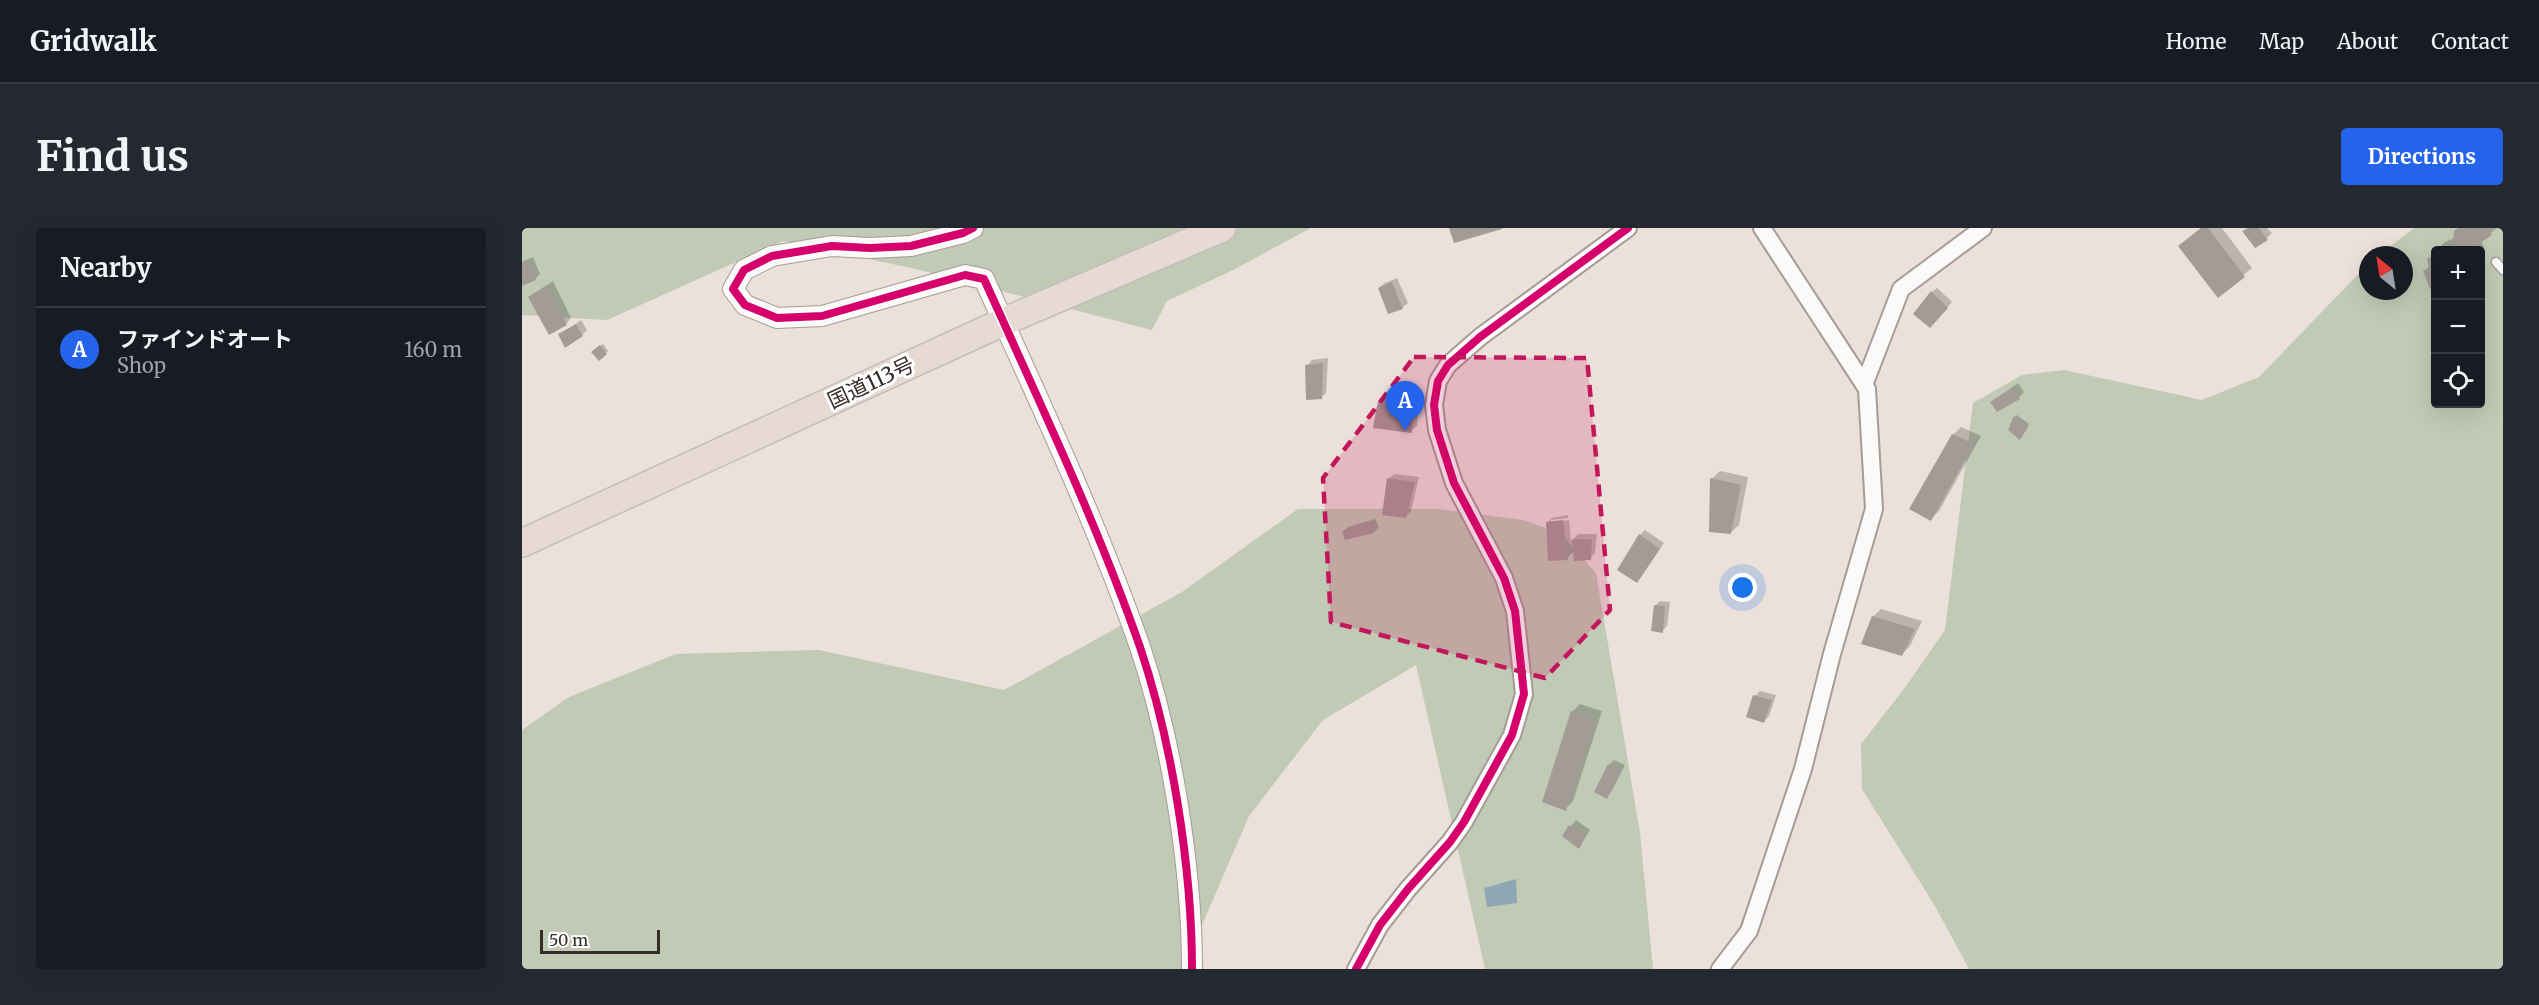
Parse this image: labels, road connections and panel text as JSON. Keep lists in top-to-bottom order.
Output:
{
  "streets": {
    "highway": ["国道113号"]
  },
  "scale_bar": "50 m",
  "north": "top left",
  "page": {
    "header": "Gridwalk",
    "nav": [
      "Home",
      "Map",
      "About",
      "Contact"
    ],
    "buttons": "Directions",
    "title": "Find us",
    "heading": "Nearby",
    "map_buttons": ["+", "−"],
    "list": [
      {
        "mark": "A",
        "name": "ファインドオート",
        "note": "Shop",
        "value": "160 m"
      }
    ],
    "pins": "A",
    "scale": "50 m"
  }
}
